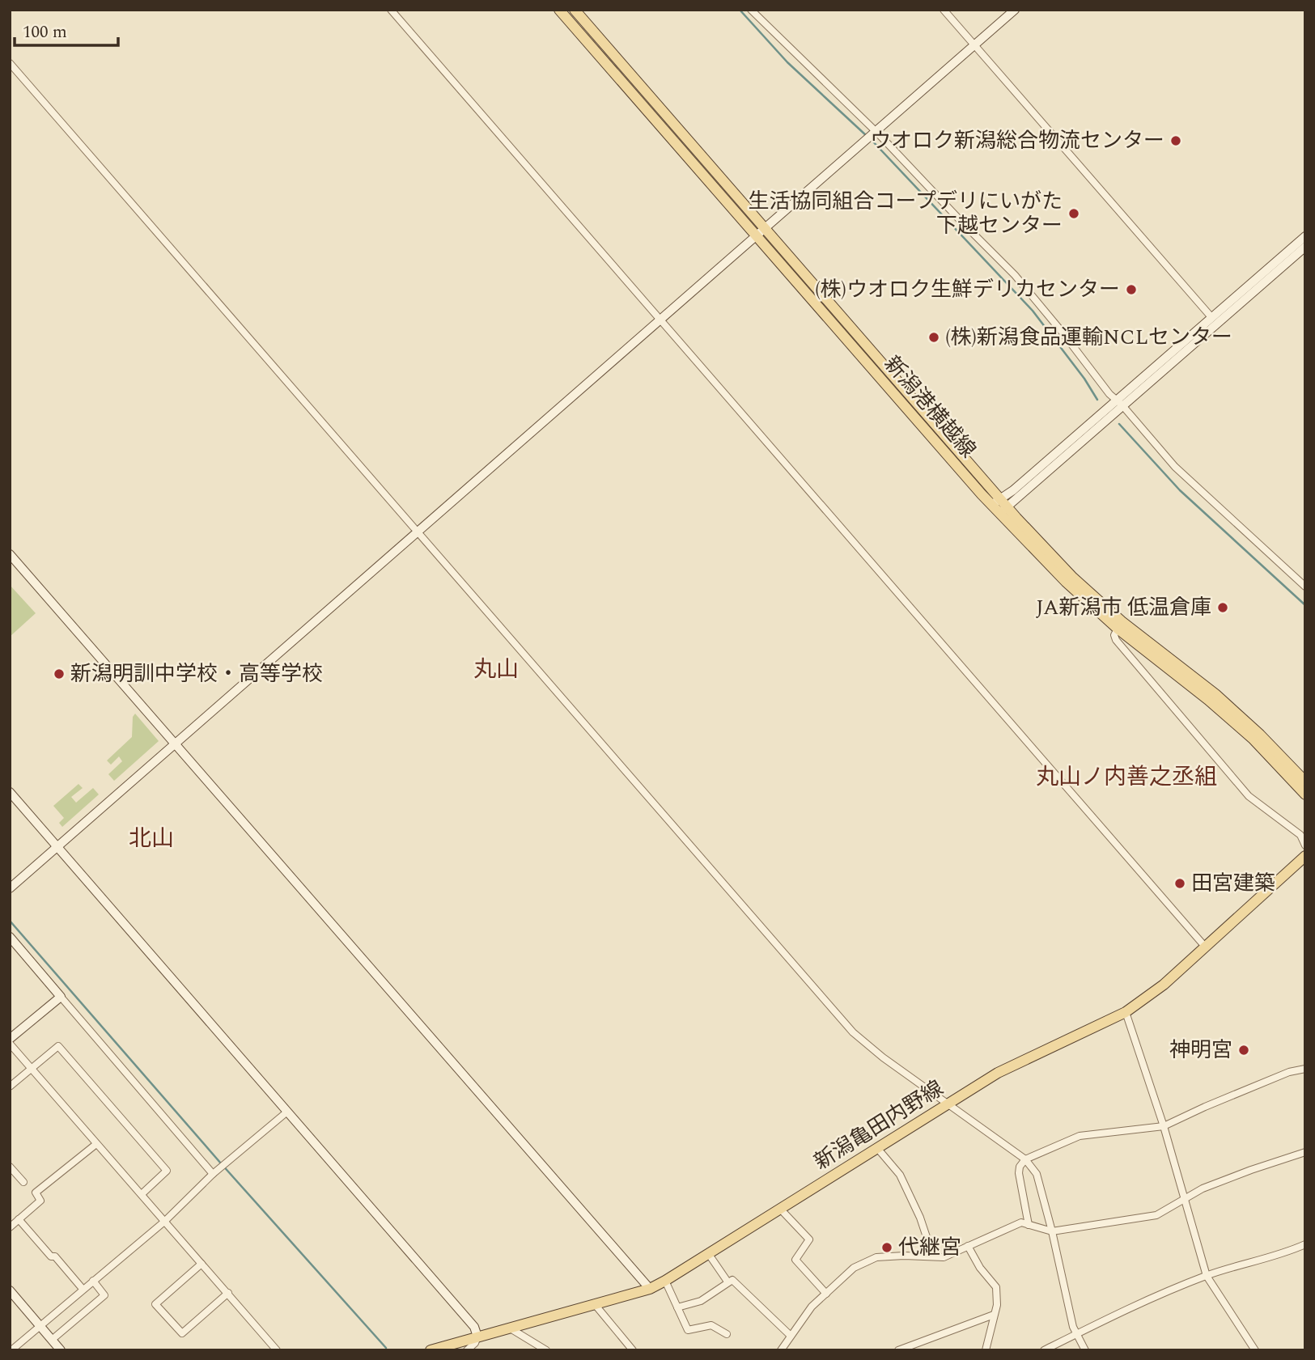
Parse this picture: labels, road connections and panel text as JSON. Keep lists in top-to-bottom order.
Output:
{
  "streets": {
    "main road": ["新潟港横越線", "新潟亀田内野線"]
  },
  "districts": ["丸山", "丸山ノ内善之丞組", "北山"],
  "places": [
    "ウオロク新潟総合物流センター",
    "生活協同組合コープデリにいがた 下越センター",
    "(株)ウオロク生鮮デリカセンター",
    "(株)新潟食品運輸NCLセンター",
    "JA新潟市 低温倉庫",
    "新潟明訓中学校・高等学校",
    "田宮建築",
    "神明宮",
    "代継宮"
  ],
  "scale_bar": "100 m"
}
